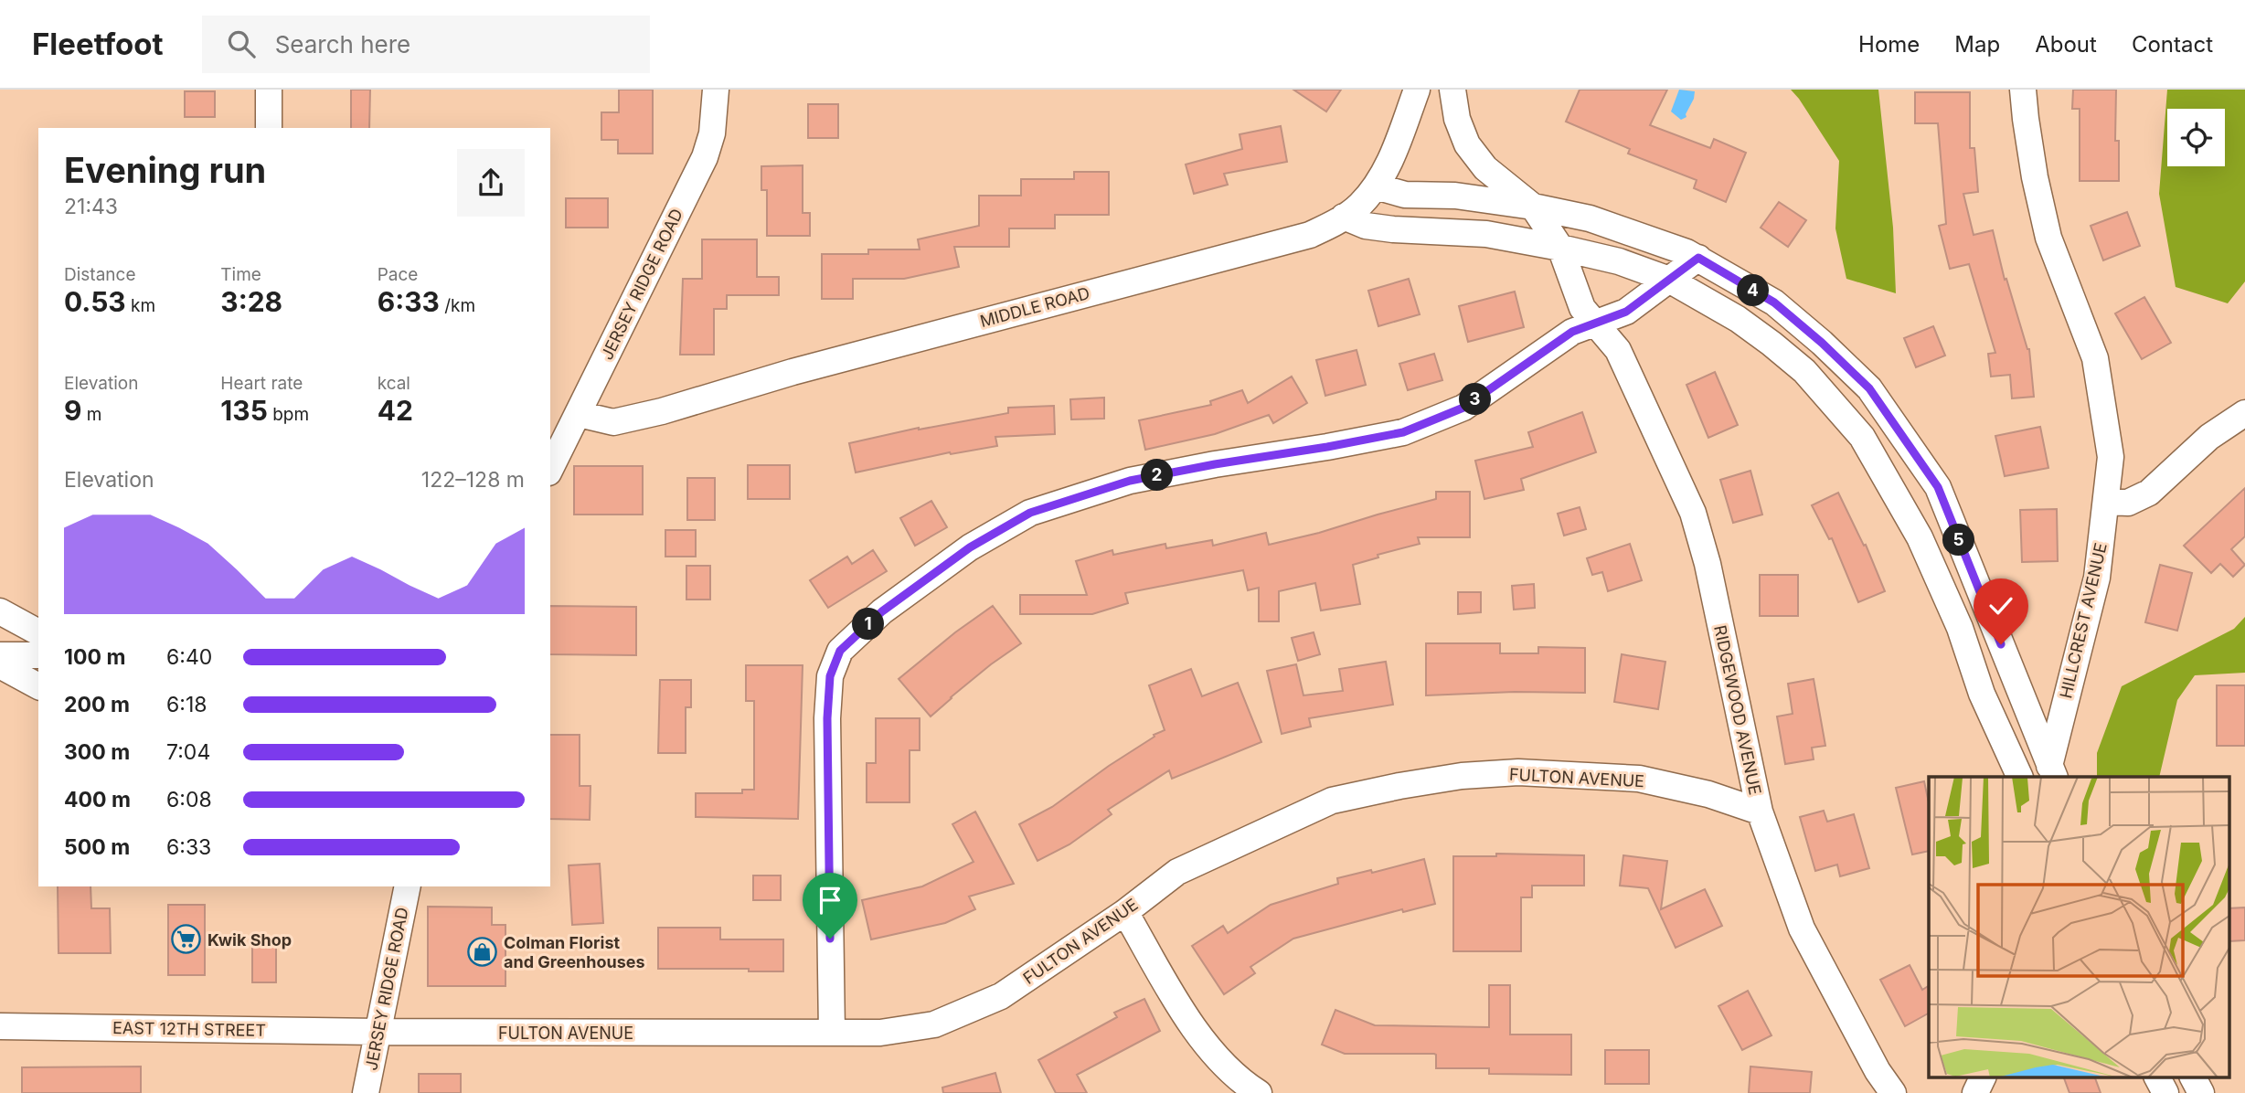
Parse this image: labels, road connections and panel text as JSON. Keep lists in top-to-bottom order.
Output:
{
  "streets": {
    "street": [
      "JERSEY RIDGE ROAD",
      "MIDDLE ROAD",
      "HILLCREST AVENUE",
      "RIDGEWOOD AVENUE",
      "FULTON AVENUE",
      "EAST 12TH STREET"
    ]
  },
  "crossings": [
    ["JERSEY RIDGE ROAD", "MIDDLE ROAD"],
    ["JERSEY RIDGE ROAD", "FULTON AVENUE"],
    ["JERSEY RIDGE ROAD", "EAST 12TH STREET"],
    ["RIDGEWOOD AVENUE", "FULTON AVENUE"],
    ["FULTON AVENUE", "EAST 12TH STREET"]
  ],
  "places": {
    "supermarket": ["Kwik Shop"],
    "shop": ["Colman Florist and Greenhouses"]
  },
  "page": {
    "header": "Fleetfoot",
    "search": "Search here",
    "nav": [
      "Home",
      "Map",
      "About",
      "Contact"
    ],
    "heading": ["Evening run", "21:43"],
    "stats": [
      ["Distance", "0.53 km"],
      ["Time", "3:28"],
      ["Pace", "6:33 /km"],
      ["Elevation", "9 m"],
      ["Heart rate", "135 bpm"],
      ["kcal", "42"]
    ],
    "pins": [
      "4",
      "3",
      "2",
      "5",
      "1"
    ],
    "chart": ["Elevation", "122–128 m"],
    "list": [
      {
        "name": "100 m",
        "note": "6:40"
      },
      {
        "name": "200 m",
        "note": "6:18"
      },
      {
        "name": "300 m",
        "note": "7:04"
      },
      {
        "name": "400 m",
        "note": "6:08"
      },
      {
        "name": "500 m",
        "note": "6:33"
      }
    ]
  }
}
